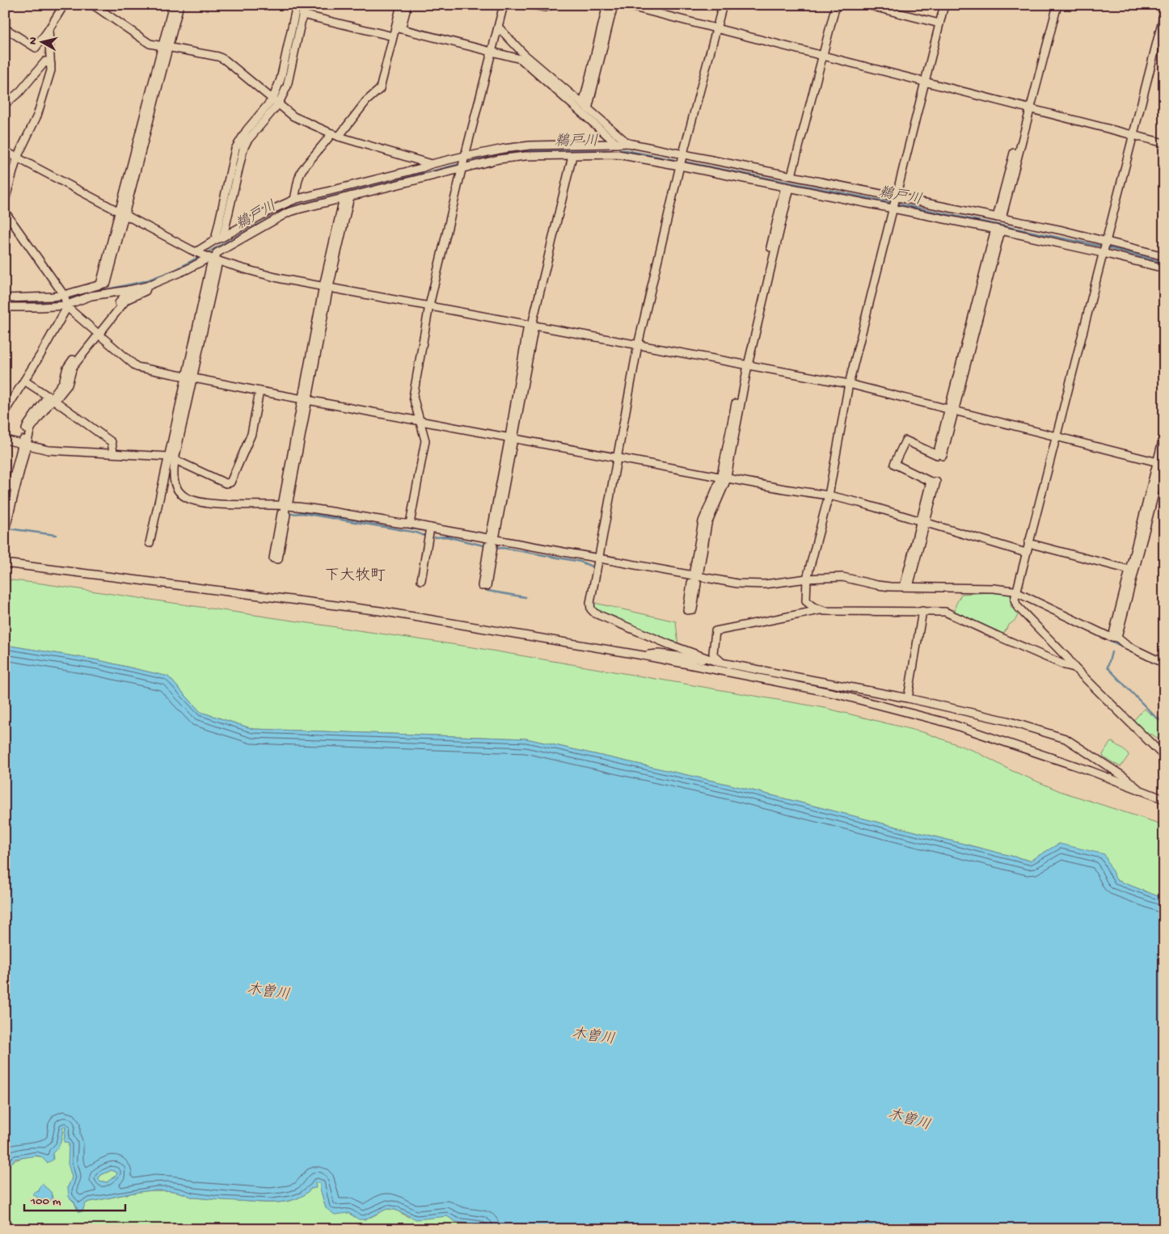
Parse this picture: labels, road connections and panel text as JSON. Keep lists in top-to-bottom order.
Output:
{
  "districts": ["下大牧町"],
  "water": ["鵜戸川", "木曽川"],
  "scale_bar": "100 m",
  "north": "left"
}
